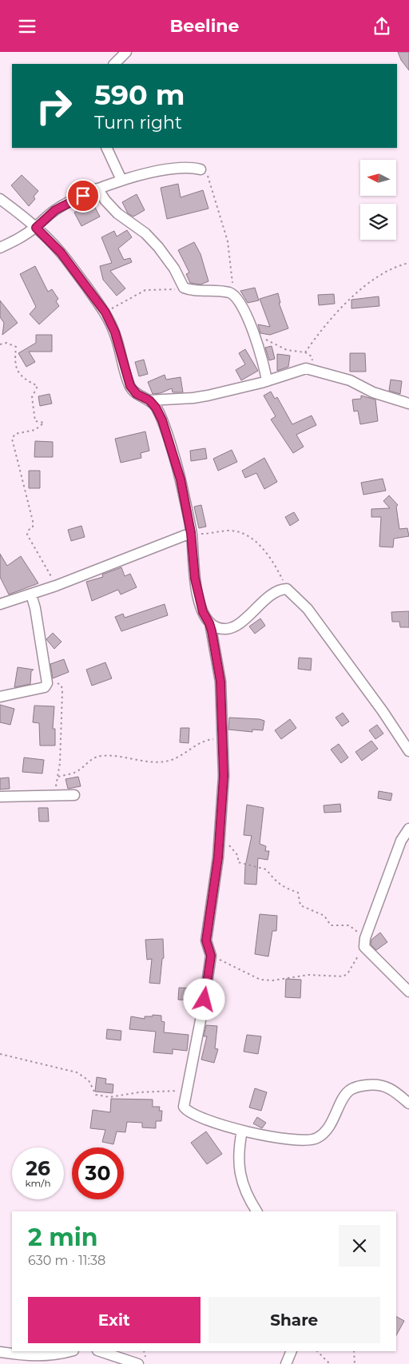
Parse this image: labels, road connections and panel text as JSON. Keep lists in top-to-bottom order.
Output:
{
  "north": "left",
  "page": {
    "header": "Beeline",
    "turn": ["590 m", "Turn right"],
    "speed": "26 km/h",
    "limit": "30",
    "heading": ["2 min", "630 m · 11:38"],
    "buttons": ["Exit", "Share"]
  }
}
